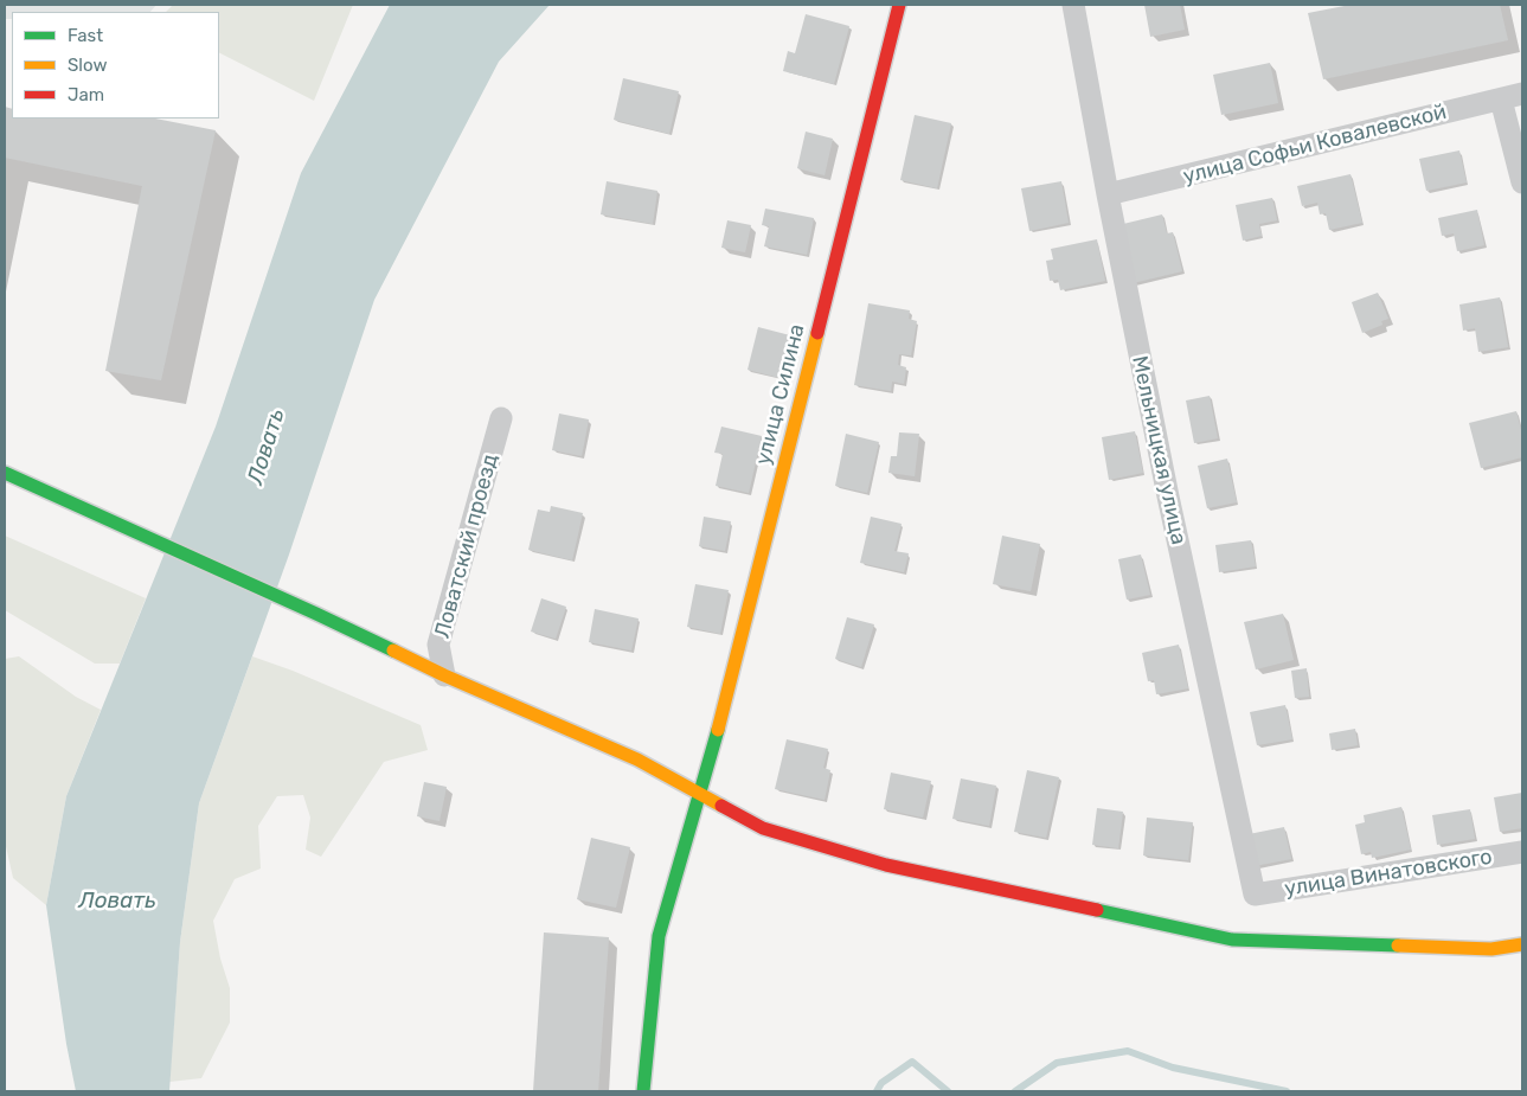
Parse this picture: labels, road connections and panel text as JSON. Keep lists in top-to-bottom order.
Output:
{
  "streets": {
    "main road": ["улица Силина"],
    "street": [
      "улица Софьи Ковалевской",
      "Мельницкая улица",
      "Ловатский проезд",
      "улица Винатовского"
    ]
  },
  "crossings": [
    ["улица Софьи Ковалевской", "Мельницкая улица"],
    ["Мельницкая улица", "улица Винатовского"]
  ],
  "water": ["Ловать"],
  "legend": ["Fast", "Slow", "Jam"]
}
